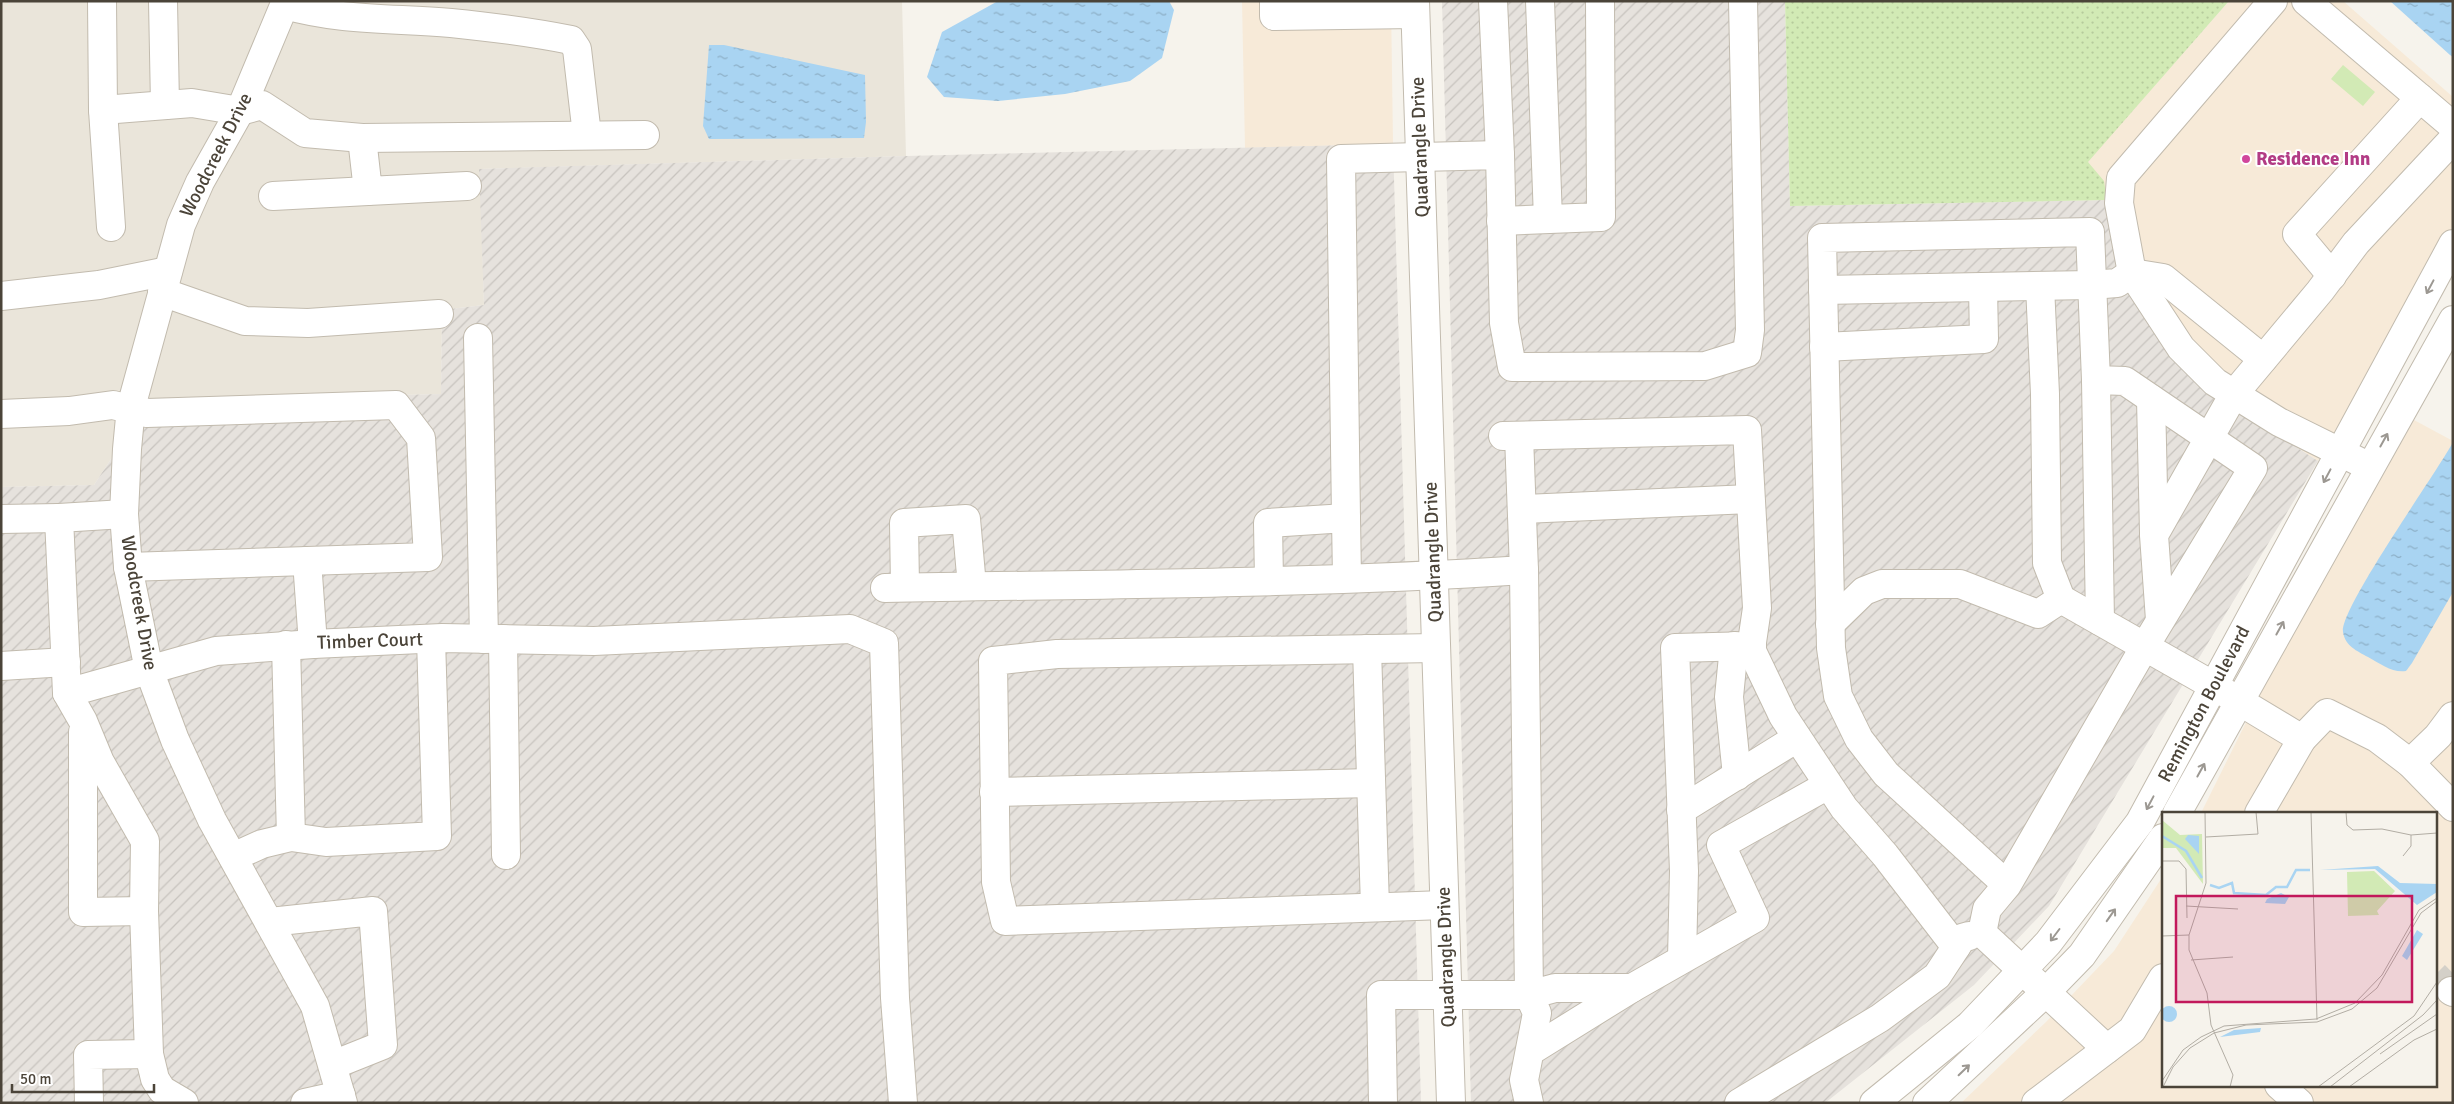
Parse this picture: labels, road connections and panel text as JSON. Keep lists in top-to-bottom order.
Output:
{
  "streets": {
    "street": [
      "Quadrangle Drive",
      "Woodcreek Drive",
      "Timber Court",
      "Remington Boulevard"
    ]
  },
  "crossings": [
    ["Woodcreek Drive", "Timber Court"]
  ],
  "places": ["Residence Inn"],
  "scale_bar": "50 m"
}
